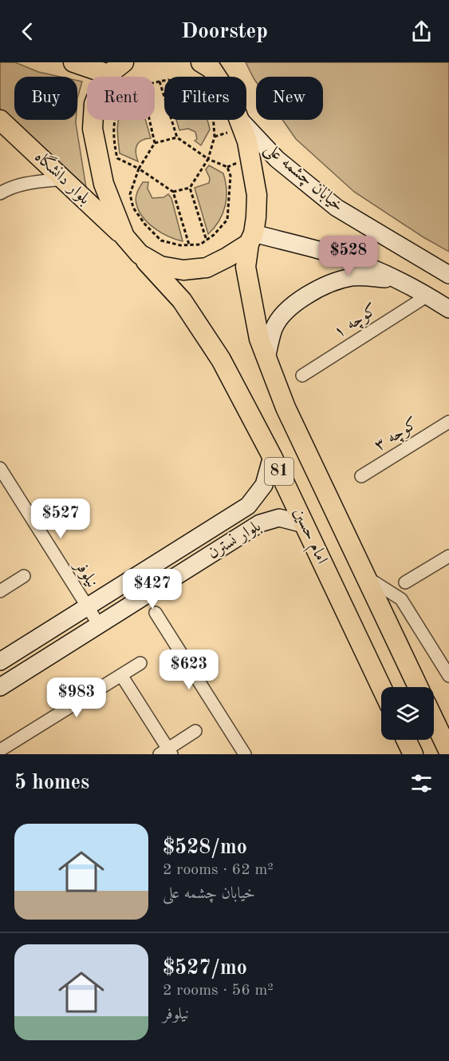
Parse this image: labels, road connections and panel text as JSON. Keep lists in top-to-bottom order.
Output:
{
  "streets": {
    "main road": ["بلوار دانشگاه", "81", "امام حسین"],
    "street": [
      "خیابان چشمه علی",
      "کوچه ۱",
      "کوچه ۳",
      "بلوار نسترن",
      "نیلوفر"
    ]
  },
  "crossings": [
    ["بلوار دانشگاه", "81"],
    ["81", "امام حسین"],
    ["امام حسین", "بلوار نسترن"],
    ["بلوار نسترن", "نیلوفر"]
  ],
  "page": {
    "header": "Doorstep",
    "chip": [
      "Buy",
      "Rent",
      "Filters",
      "New"
    ],
    "price": [
      "$528",
      "$527",
      "$427",
      "$623",
      "$983"
    ],
    "heading": "5 homes",
    "list": [
      {
        "name": "$528/mo",
        "note": "2 rooms · 62 m² · خیابان چشمه علی"
      },
      {
        "name": "$527/mo",
        "note": "2 rooms · 56 m² · نیلوفر"
      }
    ]
  }
}
